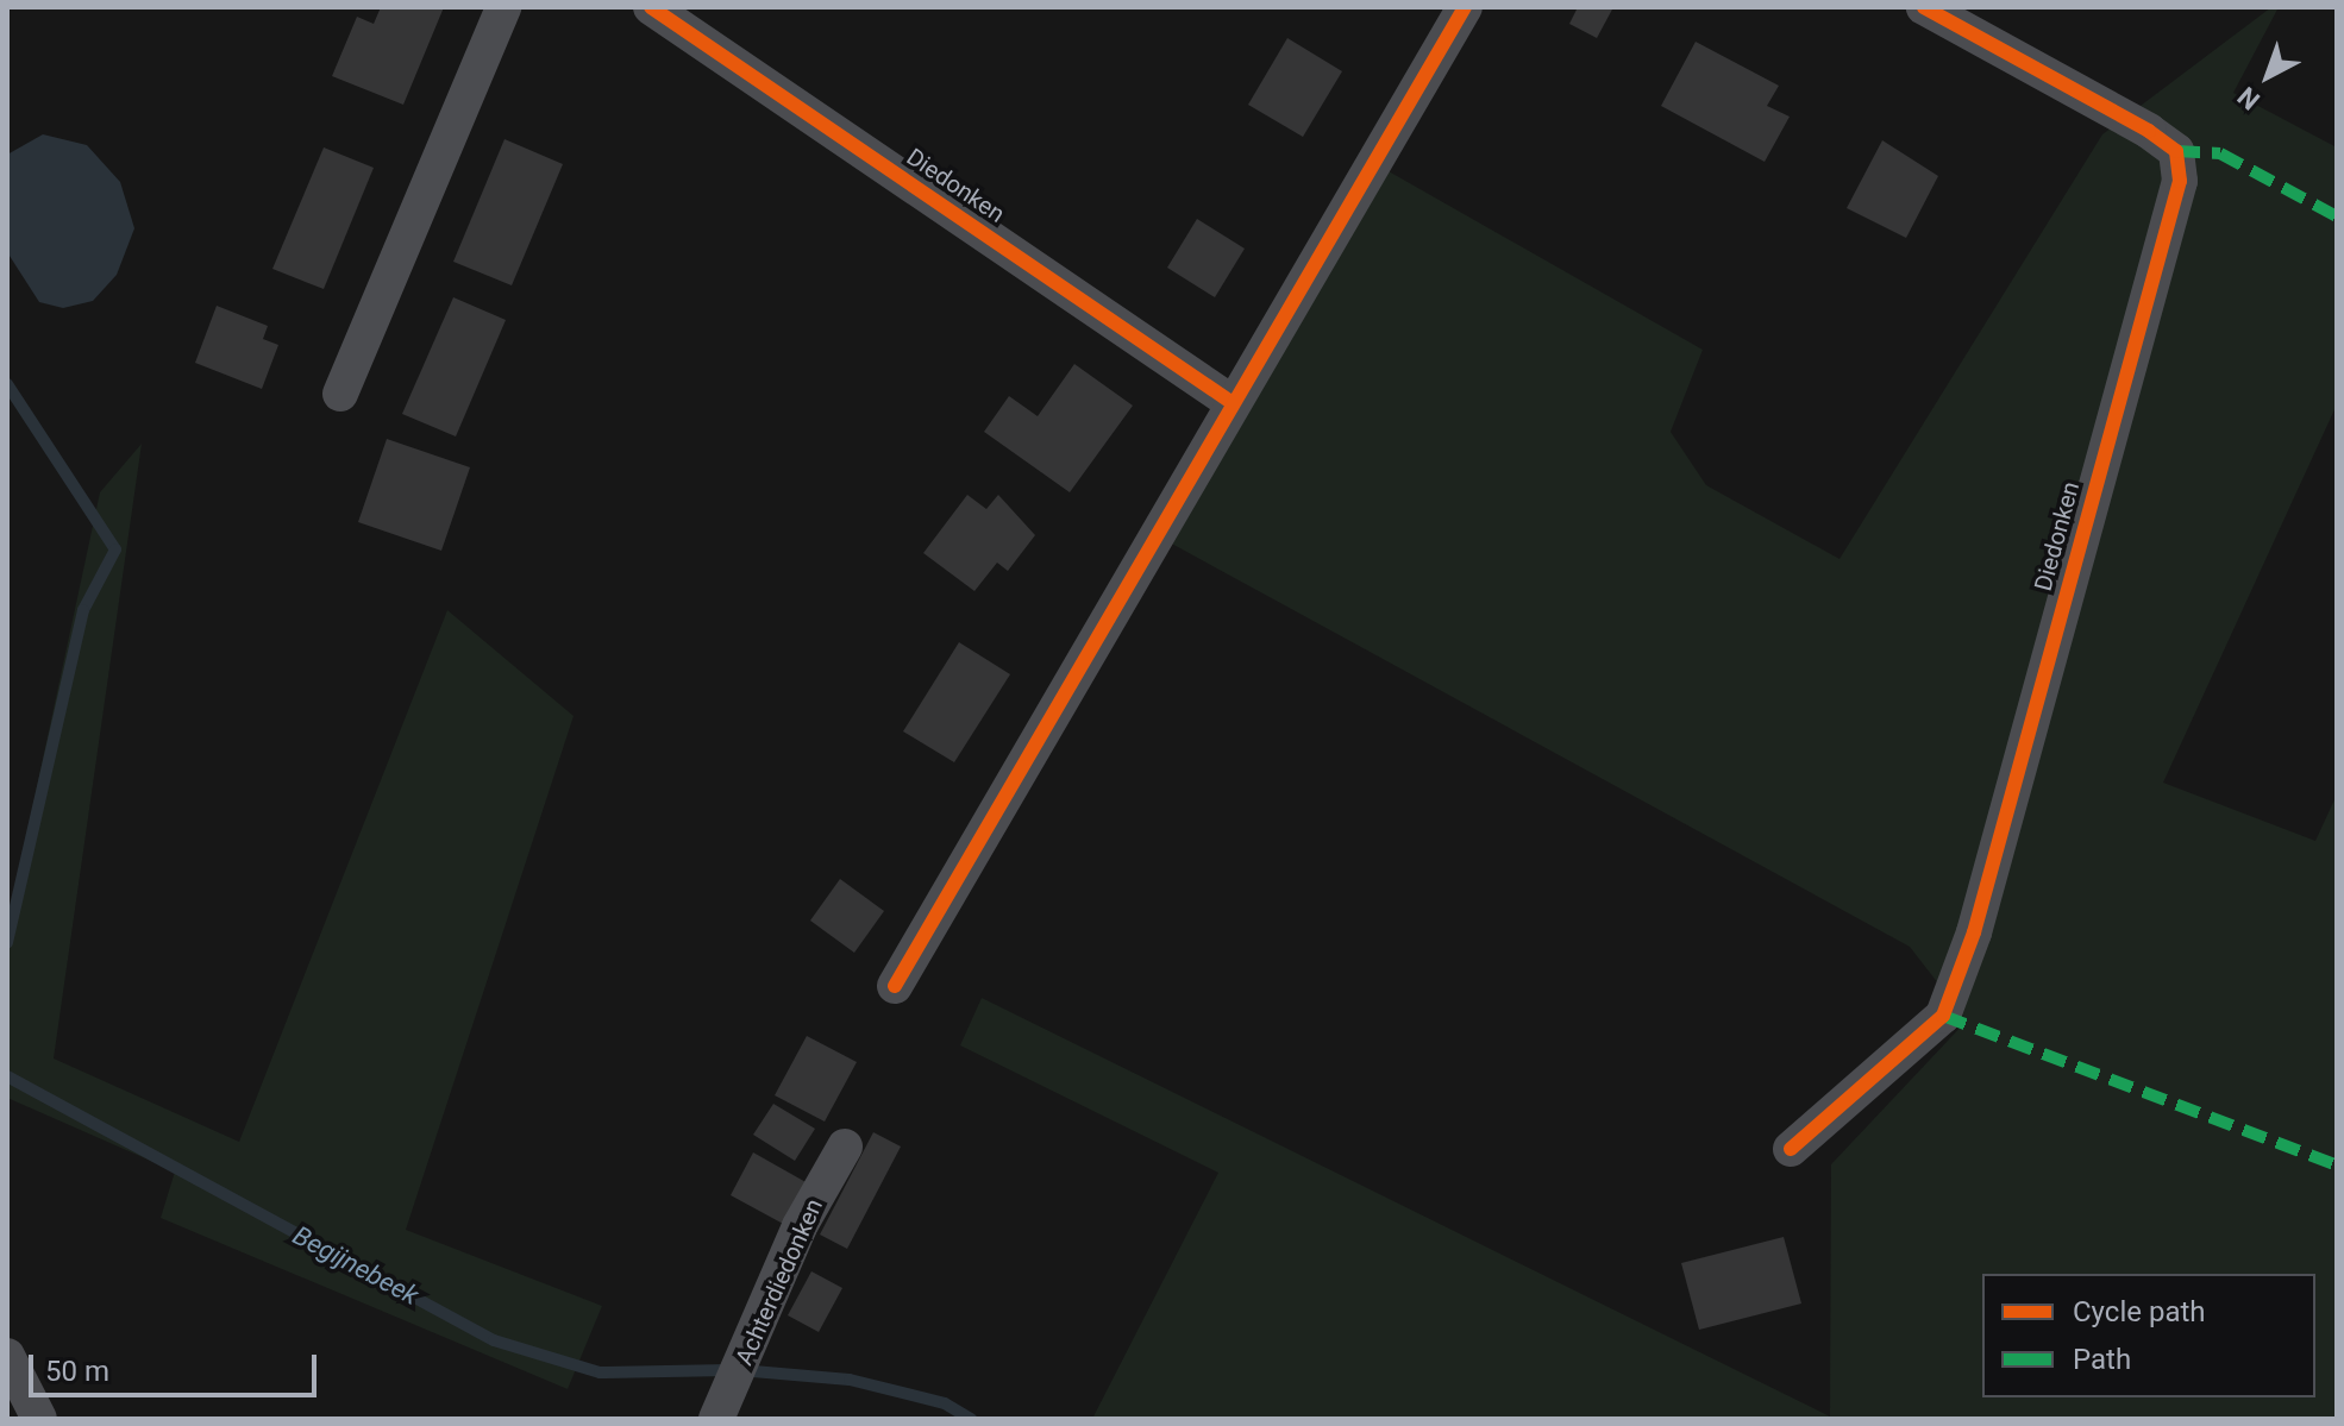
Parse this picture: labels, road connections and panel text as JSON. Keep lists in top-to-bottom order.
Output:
{
  "streets": {
    "street": ["Diedonken", "Achterdiedonken"]
  },
  "water": ["Begijnebeek"],
  "legend": ["Cycle path", "Path"],
  "scale_bar": "50 m",
  "north": "bottom left"
}
